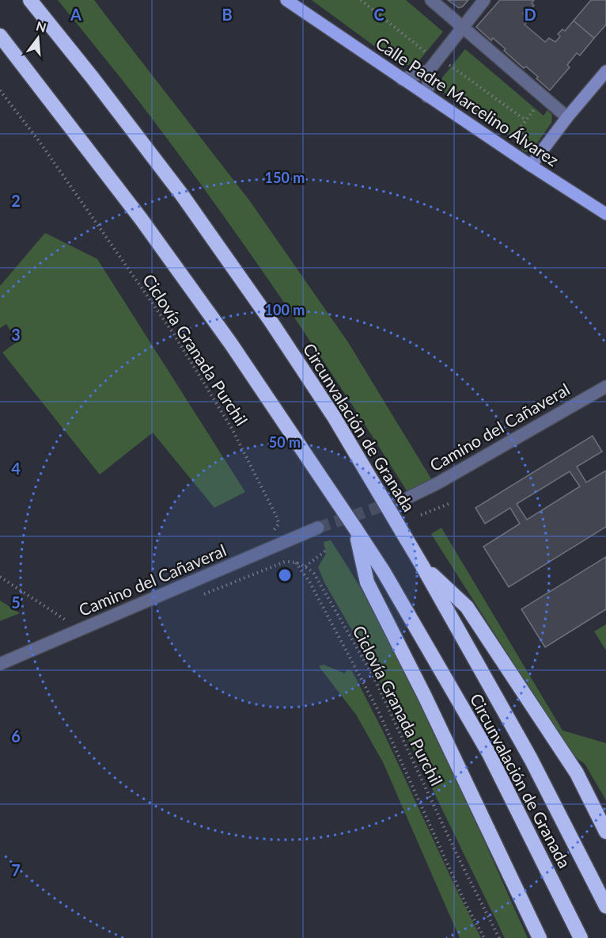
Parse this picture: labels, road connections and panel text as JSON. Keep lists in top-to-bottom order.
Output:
{
  "streets": {
    "highway": ["Circunvalación de Granada"],
    "main road": ["Calle Padre Marcelino Álvarez"],
    "street": ["Camino del Cañaveral"],
    "path": ["Ciclovía Granada Purchil"]
  },
  "north": "top",
  "grid": {
    "columns": [
      "A",
      "B",
      "C",
      "D"
    ],
    "rows": [
      "2",
      "3",
      "4",
      "5",
      "6",
      "7"
    ]
  },
  "rings": ["150 m", "100 m", "50 m"]
}
